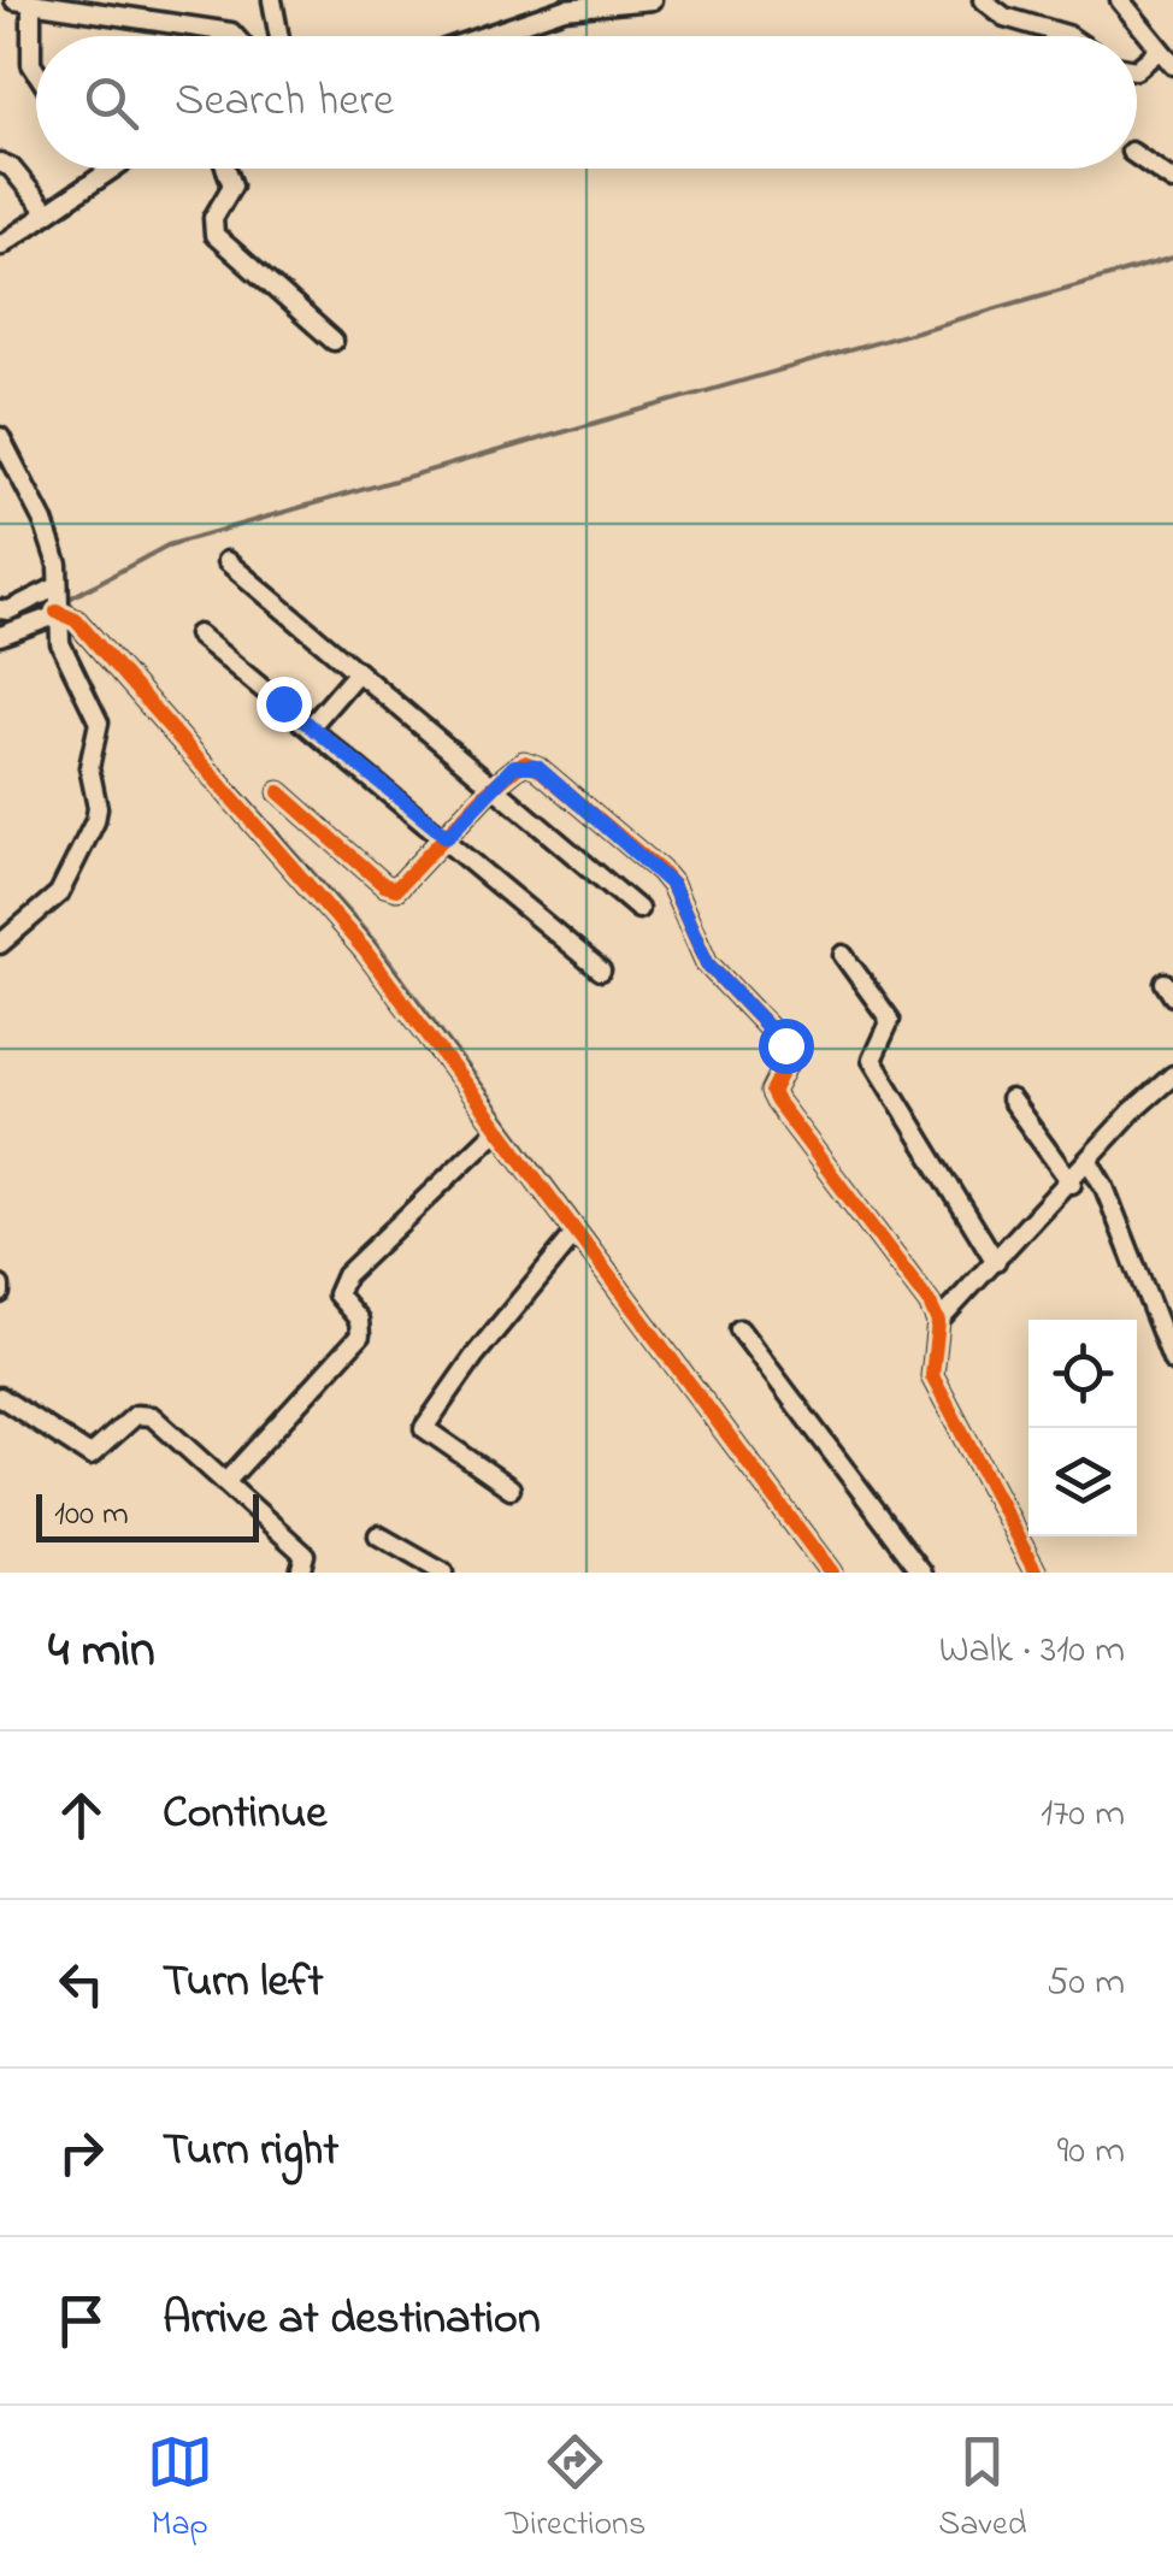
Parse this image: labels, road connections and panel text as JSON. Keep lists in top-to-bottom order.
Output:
{
  "scale_bar": "100 m",
  "page": {
    "search": "Search here",
    "scale": "100 m",
    "heading": ["4 min", "Walk · 310 m"],
    "list": [
      ["Continue", "170 m"],
      ["Turn left", "50 m"],
      ["Turn right", "90 m"],
      "Arrive at destination"
    ],
    "nav": ["Map", "Directions", "Saved"]
  }
}
